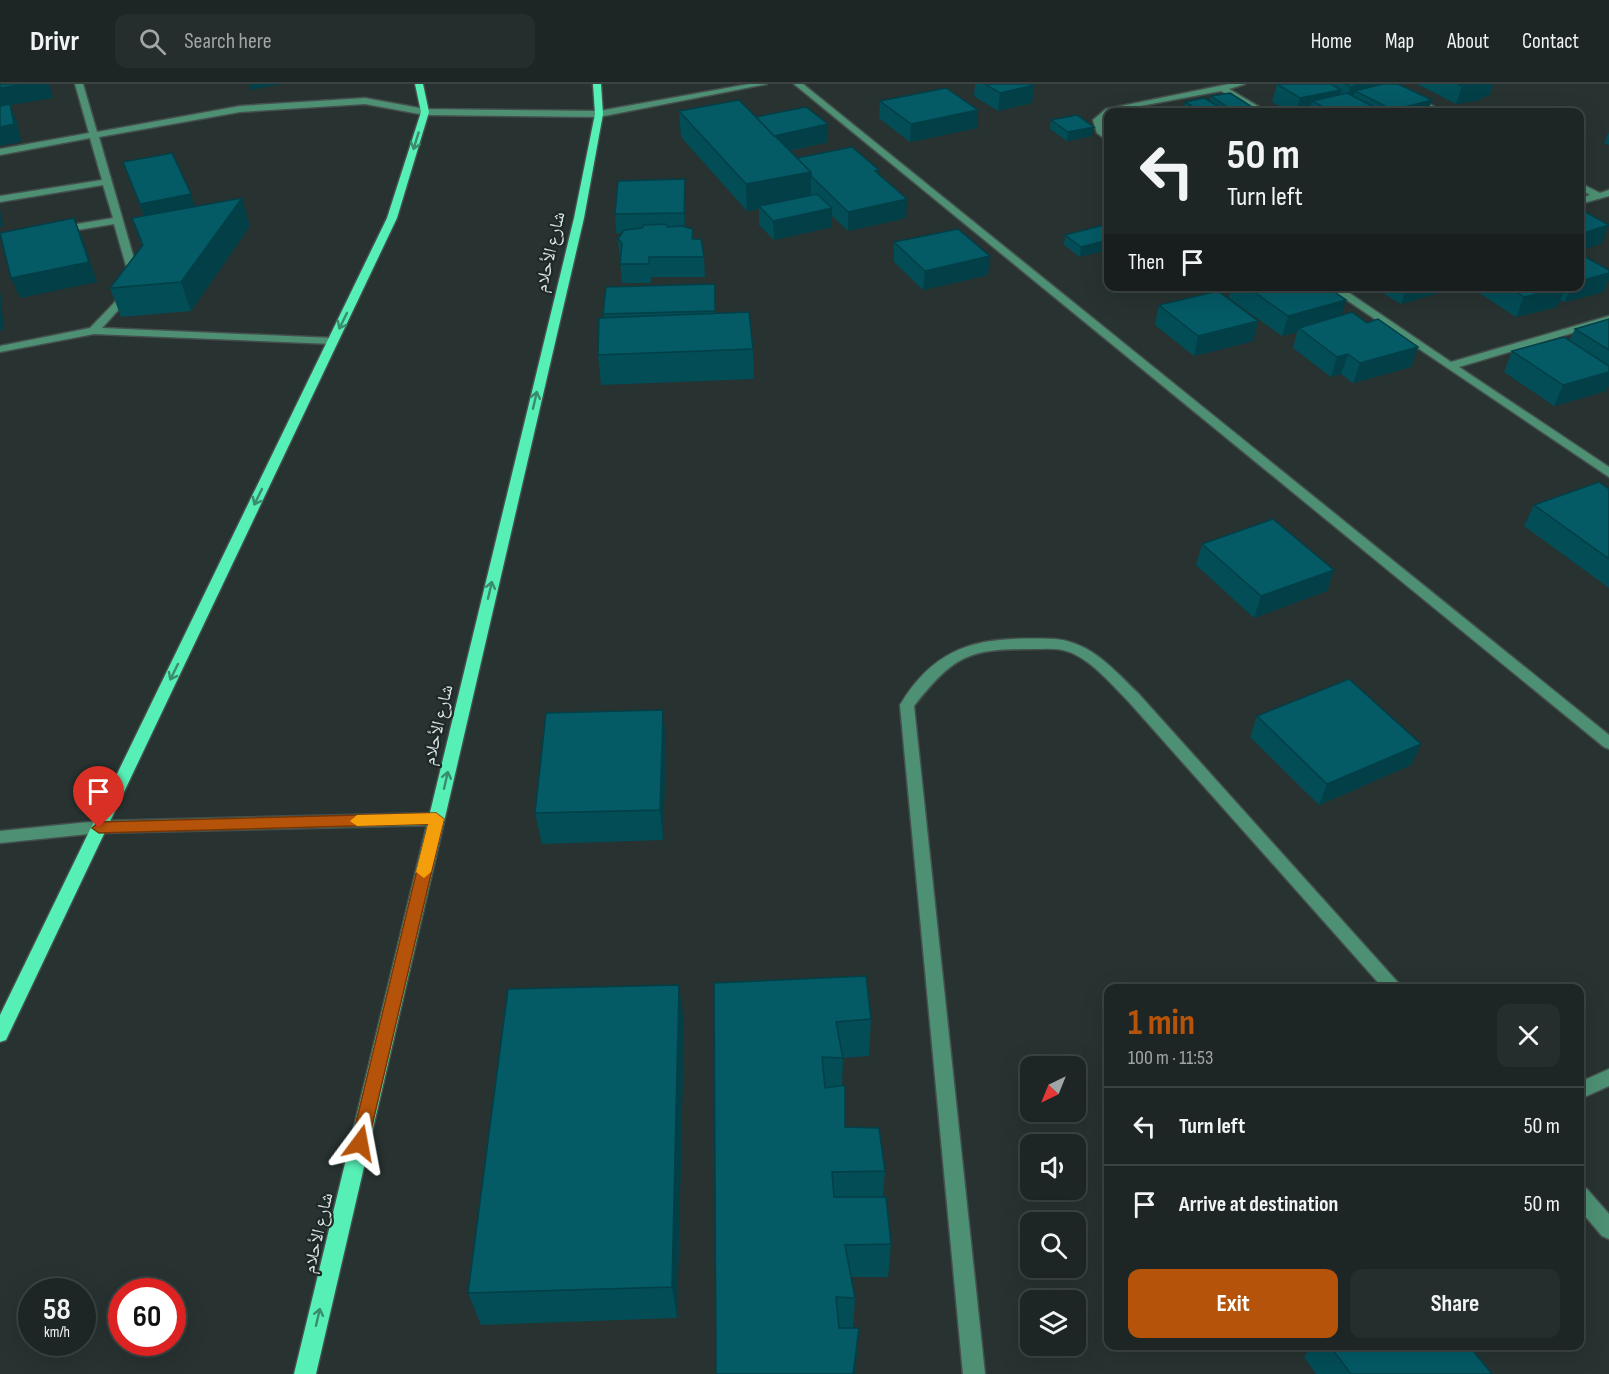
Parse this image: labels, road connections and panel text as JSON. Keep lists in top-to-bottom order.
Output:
{
  "streets": {
    "main road": ["شارع الأحلام"]
  },
  "one_way": ["شارع الأحلام"],
  "north": "bottom left",
  "page": {
    "header": "Drivr",
    "search": "Search here",
    "nav": [
      "Home",
      "Map",
      "About",
      "Contact"
    ],
    "turn": ["50 m", "Turn left"],
    "then": "Then",
    "heading": ["1 min", "100 m · 11:53"],
    "list": [
      {
        "name": "Turn left",
        "value": "50 m"
      },
      {
        "name": "Arrive at destination",
        "value": "50 m"
      }
    ],
    "buttons": ["Exit", "Share"],
    "speed": "58 km/h",
    "limit": "60"
  }
}
